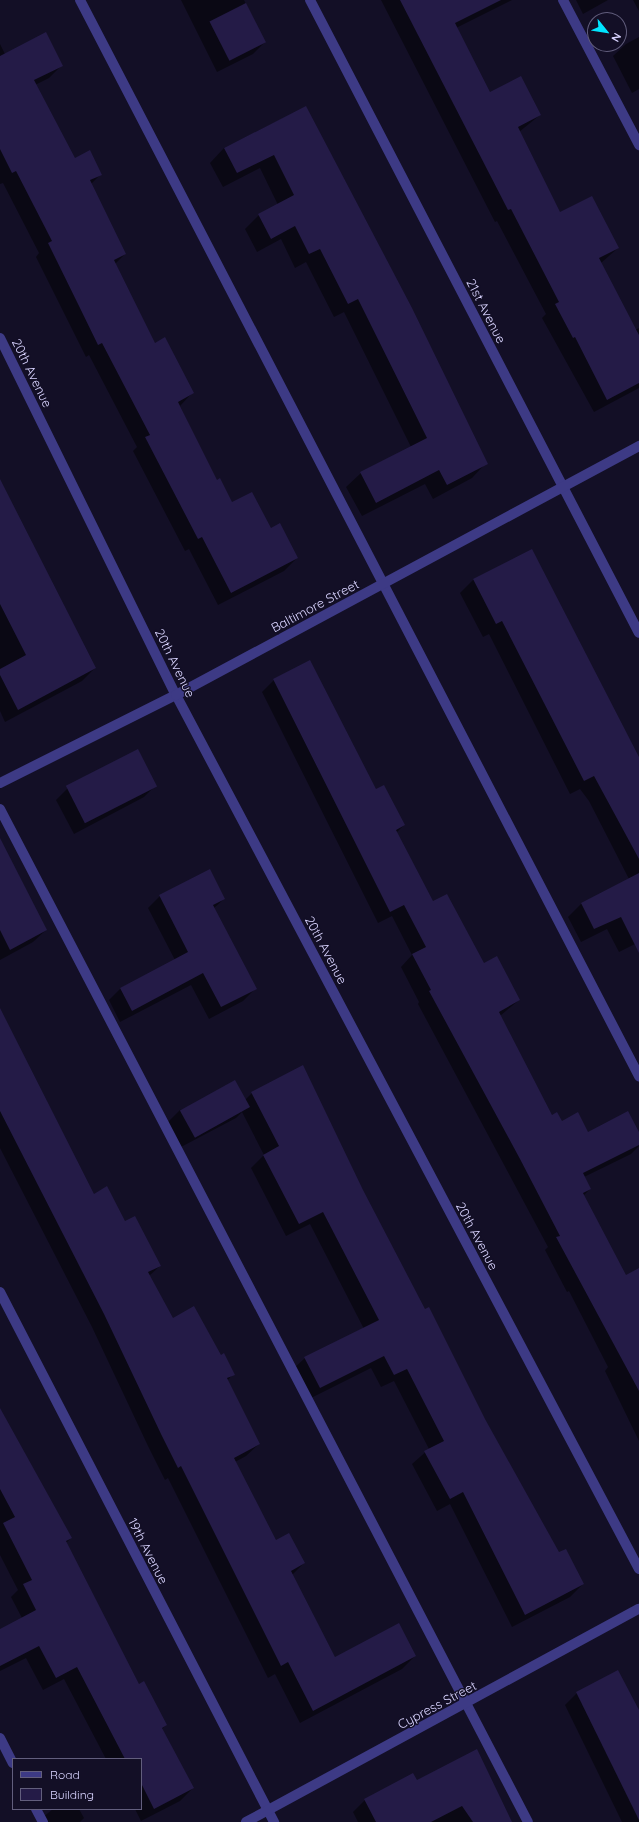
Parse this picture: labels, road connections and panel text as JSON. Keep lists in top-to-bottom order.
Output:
{
  "streets": {
    "street": [
      "21st Avenue",
      "20th Avenue",
      "Baltimore Street",
      "19th Avenue",
      "Cypress Street"
    ]
  },
  "crossings": [
    ["21st Avenue", "Baltimore Street"],
    ["20th Avenue", "Baltimore Street"],
    ["19th Avenue", "Cypress Street"]
  ],
  "legend": ["Road", "Building"],
  "north": "bottom right"
}
